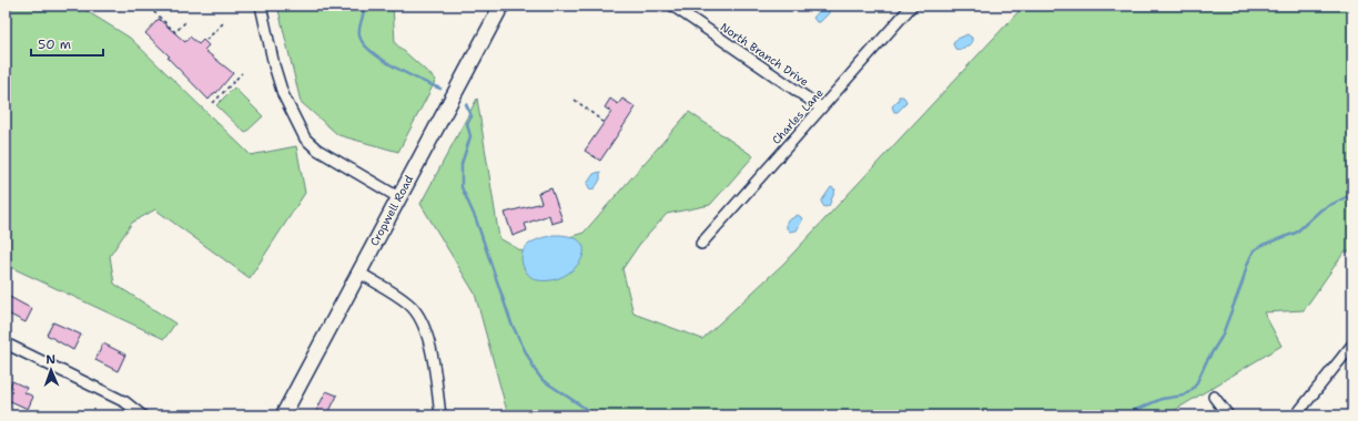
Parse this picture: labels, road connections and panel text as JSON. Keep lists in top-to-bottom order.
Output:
{
  "streets": {
    "street": ["North Branch Drive", "Charles Lane", "Cropwell Road"]
  },
  "crossings": [
    ["North Branch Drive", "Charles Lane"]
  ],
  "scale_bar": "50 m",
  "north": "top"
}
